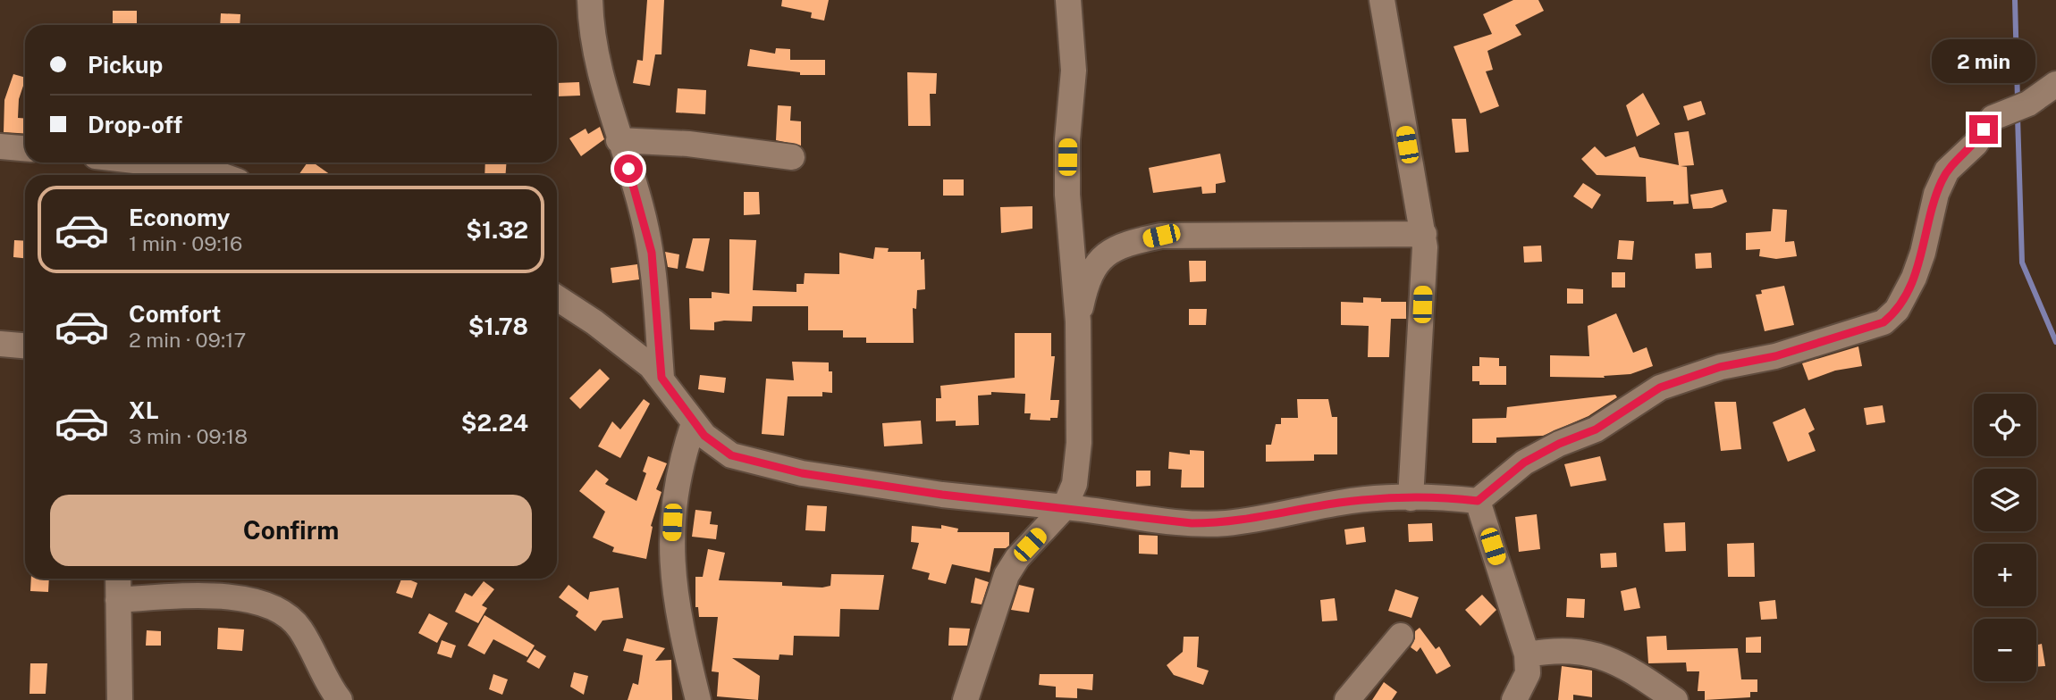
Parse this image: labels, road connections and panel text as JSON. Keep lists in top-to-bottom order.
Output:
{
  "page": {
    "banner": ["Pickup", "Drop-off"],
    "bubble": "2 min",
    "list": [
      {
        "name": "Economy",
        "note": "1 min · 09:16",
        "value": "$1.32"
      },
      {
        "name": "Comfort",
        "note": "2 min · 09:17",
        "value": "$1.78"
      },
      {
        "name": "XL",
        "note": "3 min · 09:18",
        "value": "$2.24"
      }
    ],
    "map_buttons": ["+", "−"],
    "buttons": "Confirm"
  }
}
